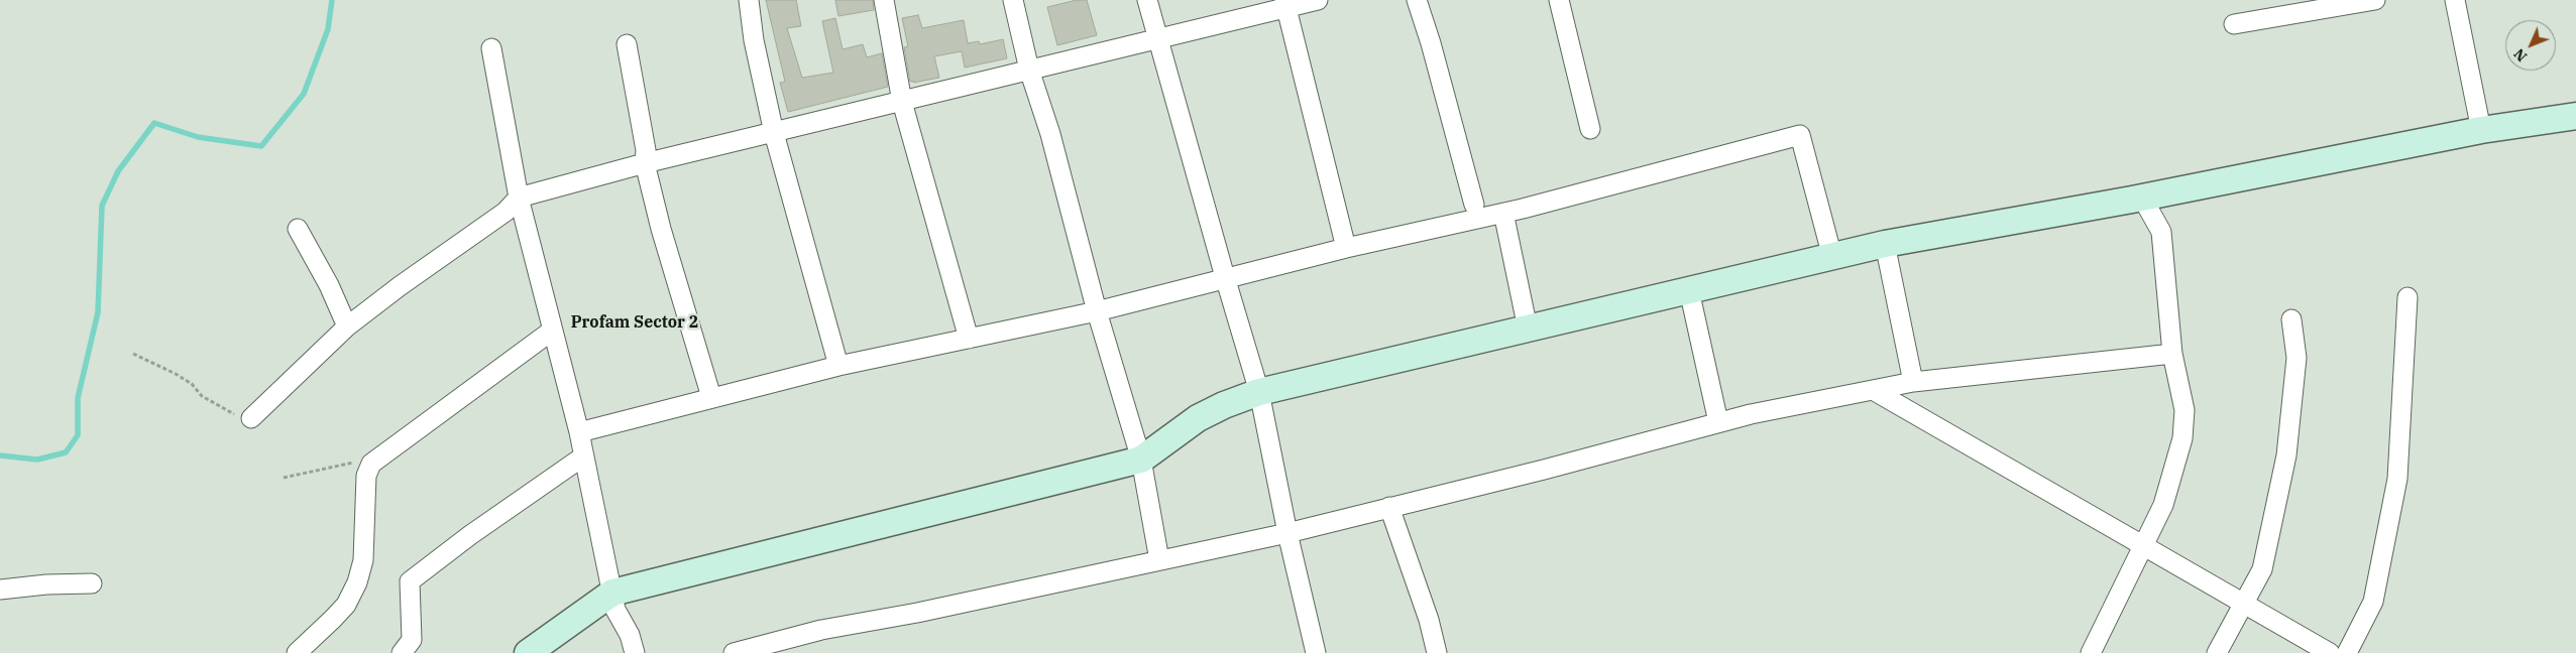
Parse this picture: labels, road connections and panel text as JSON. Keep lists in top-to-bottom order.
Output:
{
  "districts": ["Profam Sector 2"],
  "north": "bottom left"
}
